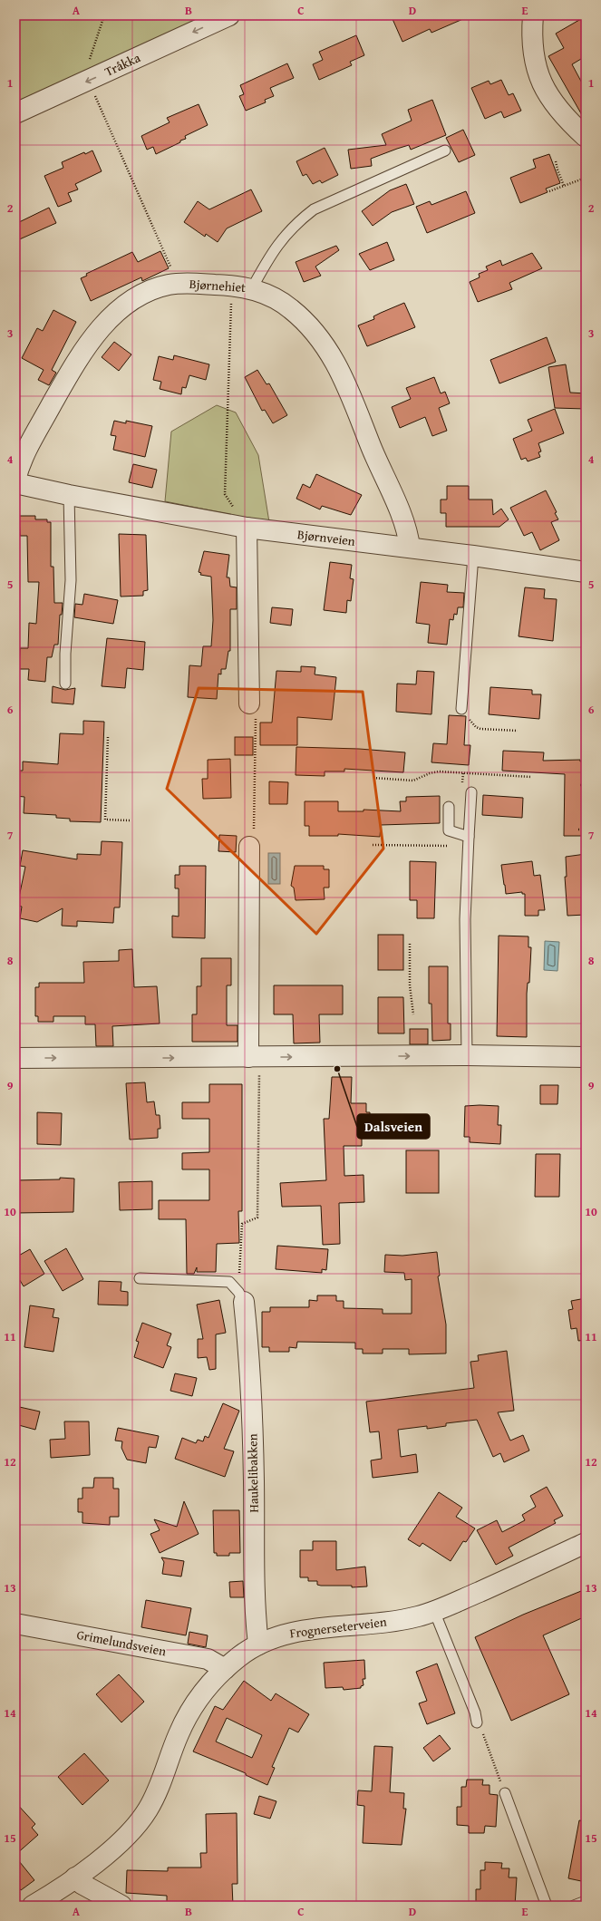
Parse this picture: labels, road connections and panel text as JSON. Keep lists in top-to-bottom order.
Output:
{
  "streets": {
    "street": [
      "Tråkka",
      "Bjørnehiet",
      "Bjørnveien",
      "Haukelibakken",
      "Frognerseterveien",
      "Grimelundsveien"
    ]
  },
  "crossings": [
    ["Bjørnehiet", "Bjørnveien"],
    ["Haukelibakken", "Frognerseterveien"],
    ["Frognerseterveien", "Grimelundsveien"]
  ],
  "one_way": ["Tråkka"],
  "places": ["Dalsveien"],
  "grid": {
    "columns": [
      "A",
      "B",
      "C",
      "D",
      "E"
    ],
    "rows": [
      "1",
      "2",
      "3",
      "4",
      "5",
      "6",
      "7",
      "8",
      "9",
      "10",
      "11",
      "12",
      "13",
      "14",
      "15"
    ]
  }
}
